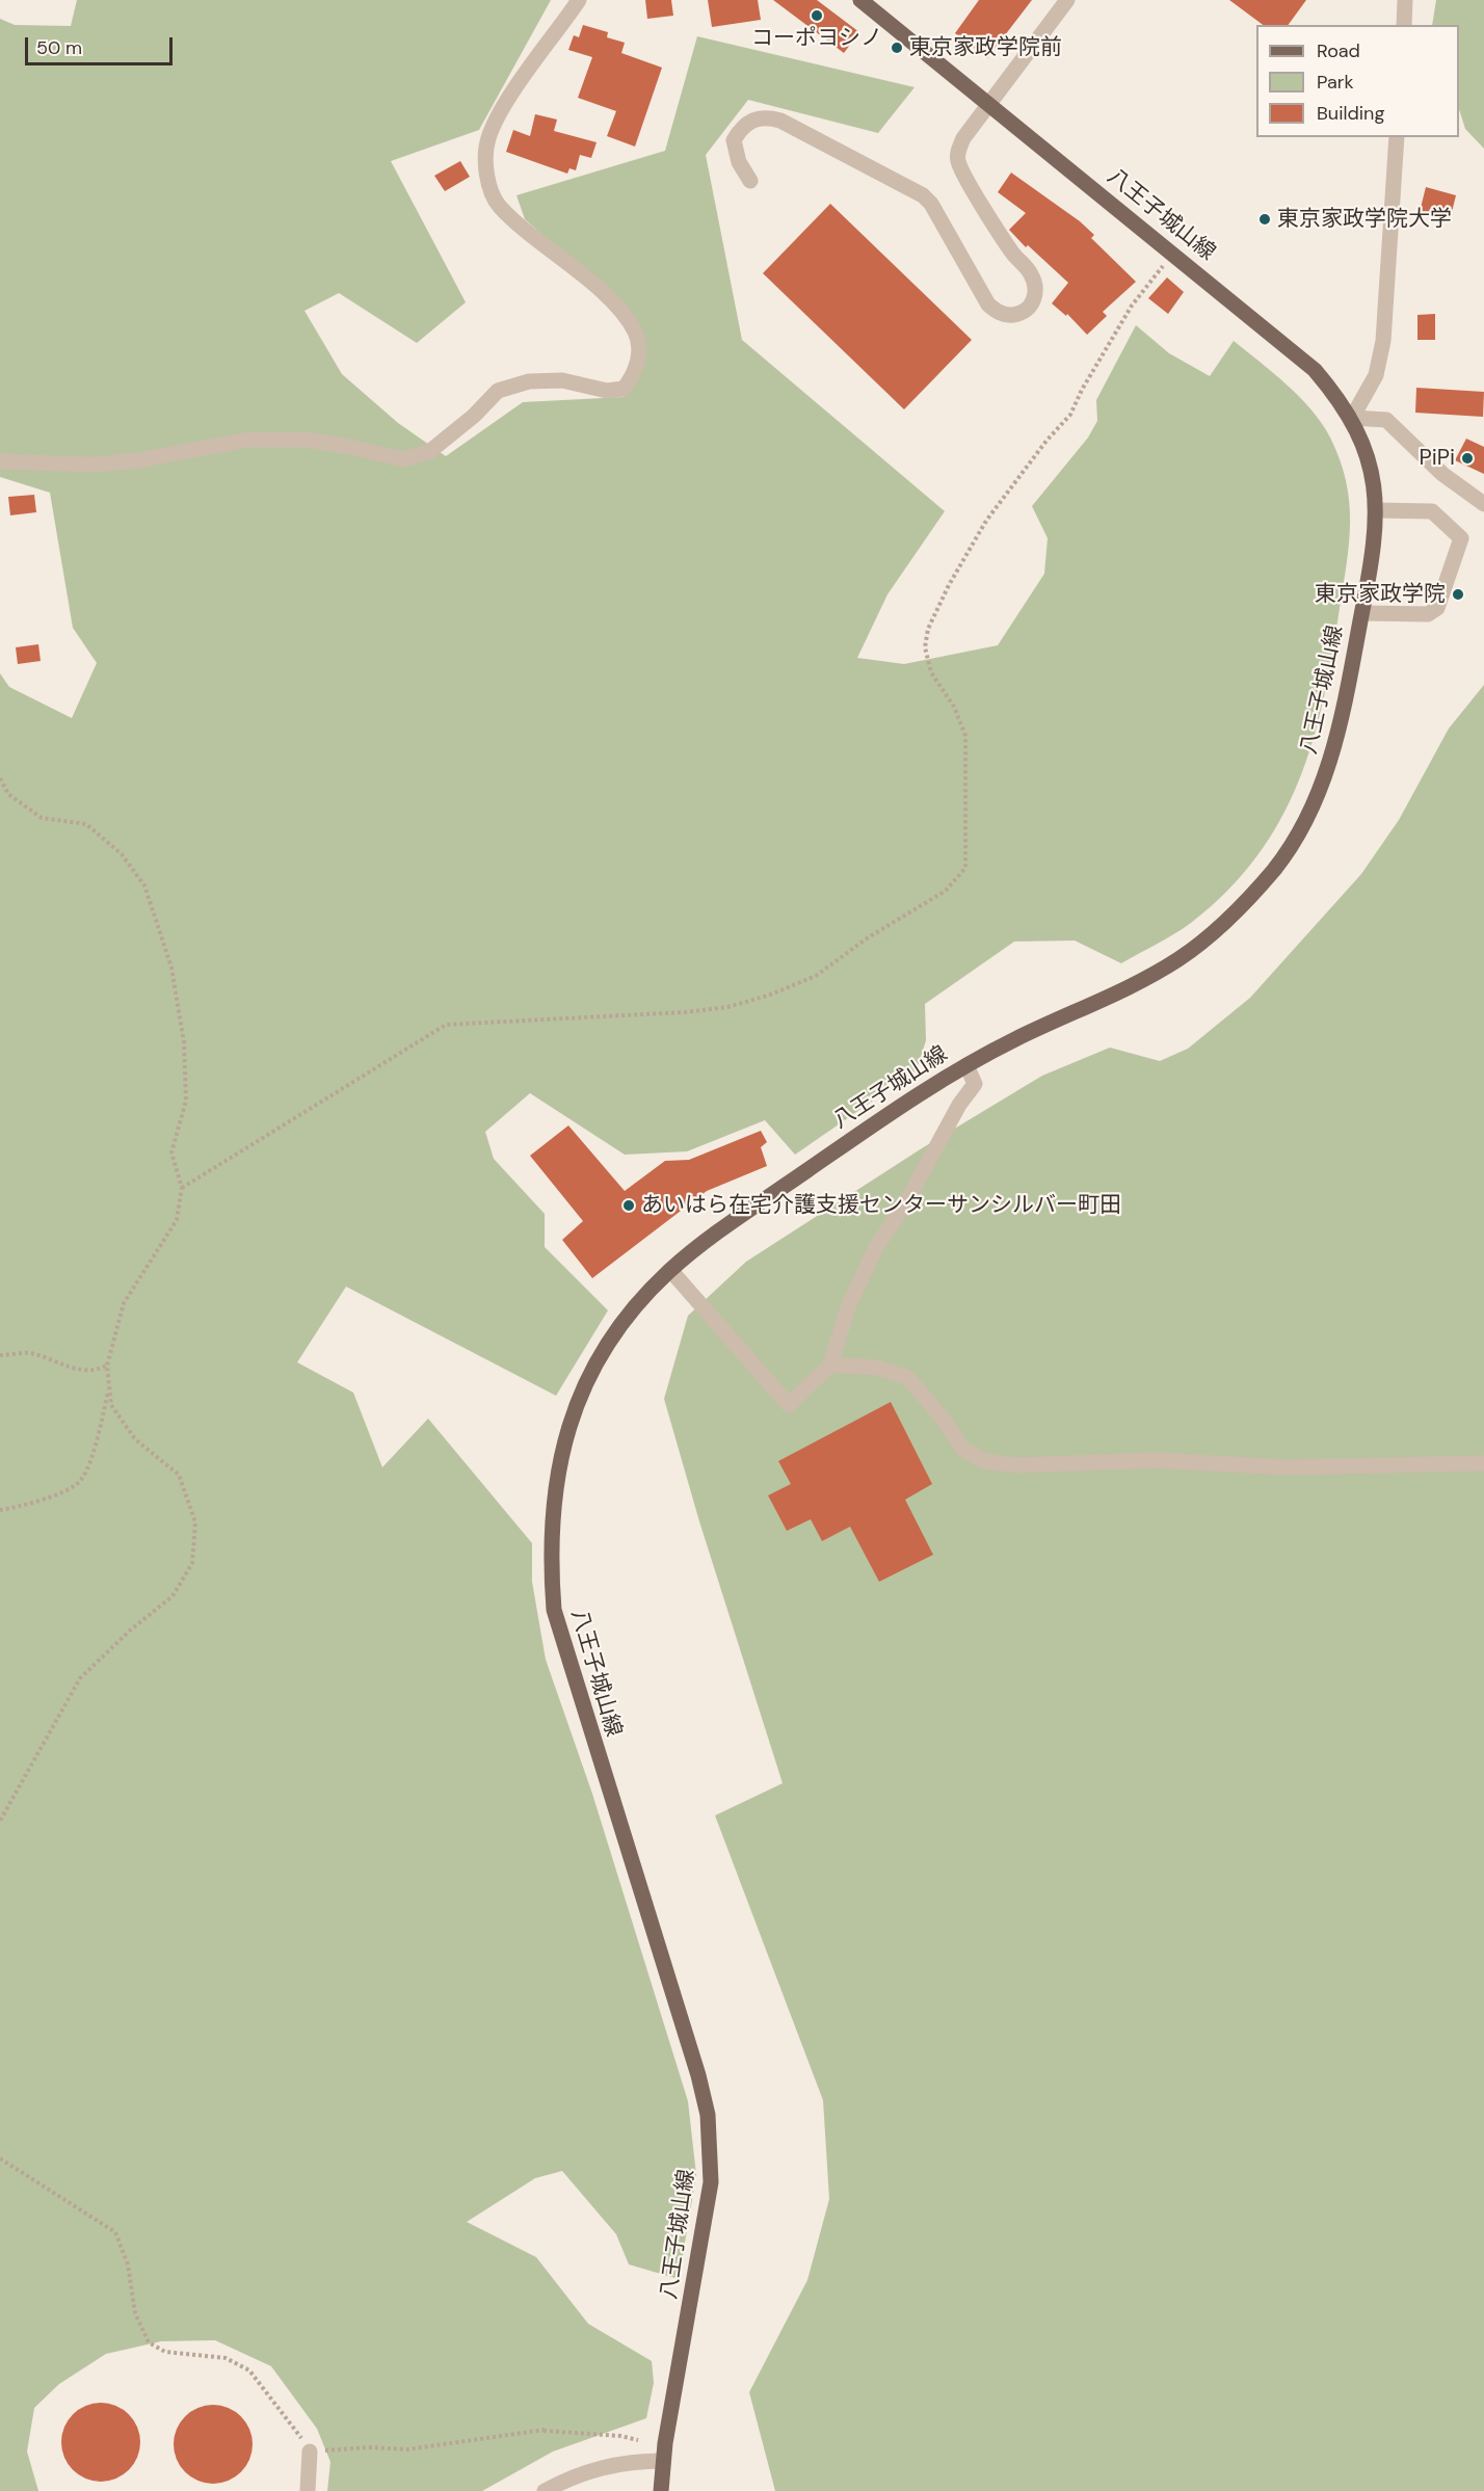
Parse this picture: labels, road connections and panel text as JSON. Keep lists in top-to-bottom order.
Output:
{
  "streets": {
    "main road": ["八王子城山線"]
  },
  "places": [
    "コーポヨシノ",
    "東京家政学院前",
    "東京家政学院大学",
    "PiPi",
    "東京家政学院",
    "あいはら在宅介護支援センターサンシルバー町田"
  ],
  "legend": ["Road", "Park", "Building"],
  "scale_bar": "50 m"
}
